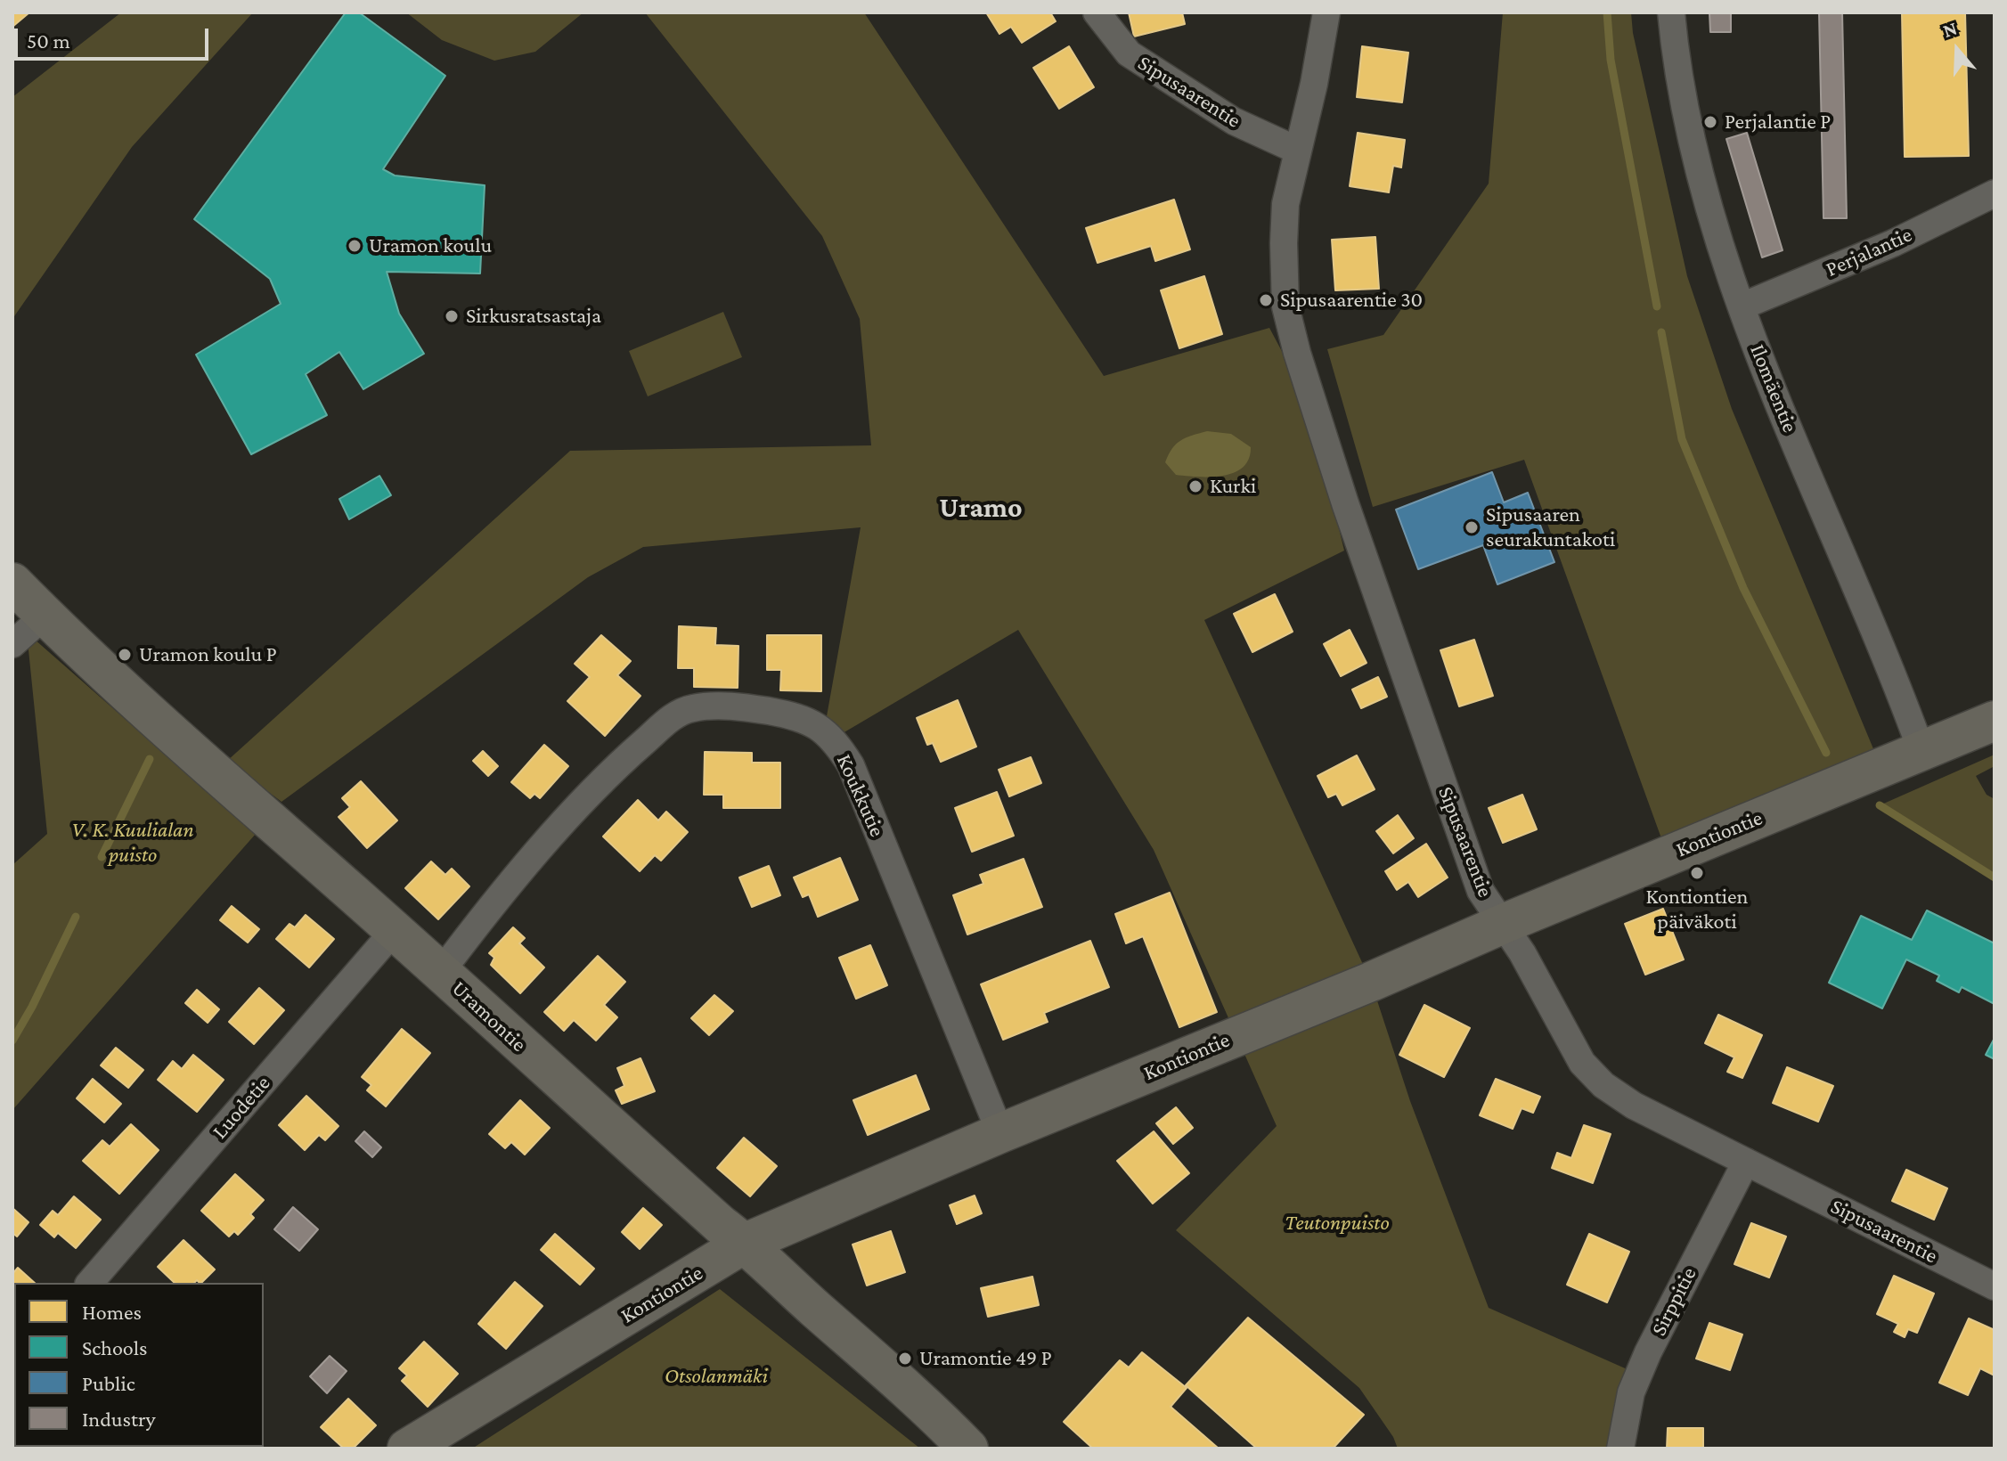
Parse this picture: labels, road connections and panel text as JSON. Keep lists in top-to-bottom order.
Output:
{
  "streets": {
    "street": [
      "Sipusaarentie",
      "Perjalantie",
      "Ilomäentie",
      "Koukkutie",
      "Kontiontie",
      "Uramontie",
      "Luodetie",
      "Sirppitie"
    ]
  },
  "crossings": [
    ["Sipusaarentie", "Kontiontie"],
    ["Sipusaarentie", "Sirppitie"],
    ["Perjalantie", "Ilomäentie"],
    ["Ilomäentie", "Kontiontie"],
    ["Koukkutie", "Kontiontie"],
    ["Koukkutie", "Uramontie"],
    ["Kontiontie", "Uramontie"],
    ["Uramontie", "Luodetie"]
  ],
  "districts": ["Uramo"],
  "parks": ["V. K. Kuulialan puisto", "Teutonpuisto", "Otsolanmäki"],
  "places": [
    "Perjalantie P",
    "Uramon koulu",
    "Sipusaarentie 30",
    "Sirkusratsastaja",
    "Kurki",
    "Sipusaaren seurakuntakoti",
    "Uramon koulu P",
    "Kontiontien päiväkoti",
    "Uramontie 49 P"
  ],
  "legend": [
    "Homes",
    "Schools",
    "Public",
    "Industry"
  ],
  "scale_bar": "50 m",
  "north": "top"
}
